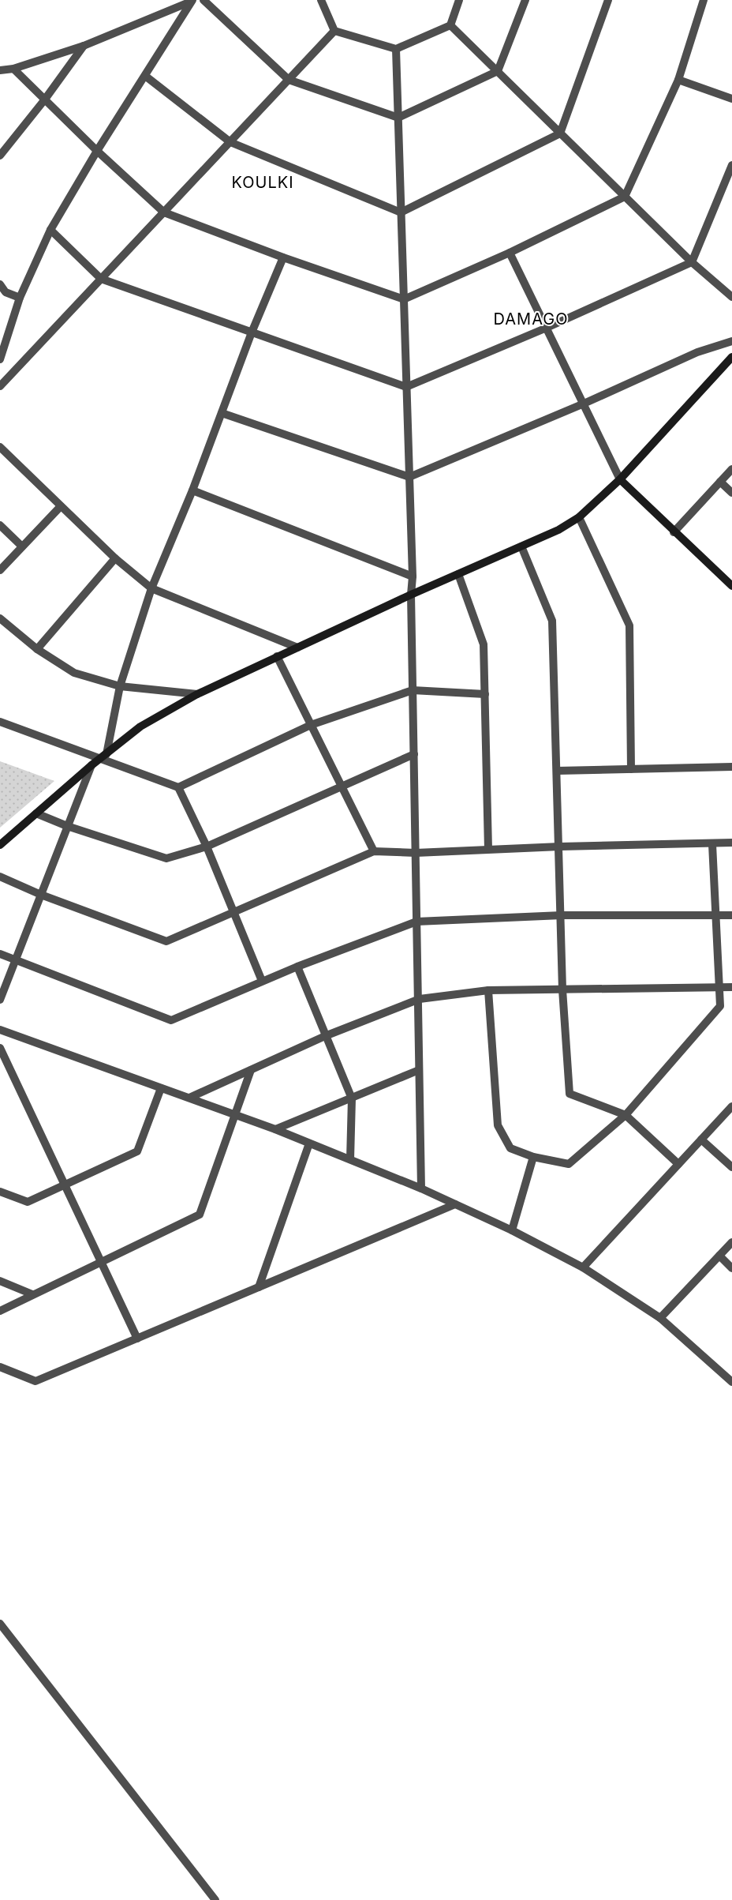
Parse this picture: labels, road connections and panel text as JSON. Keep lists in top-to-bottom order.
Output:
{
  "districts": ["KOULKI", "DAMAGO"]
}
